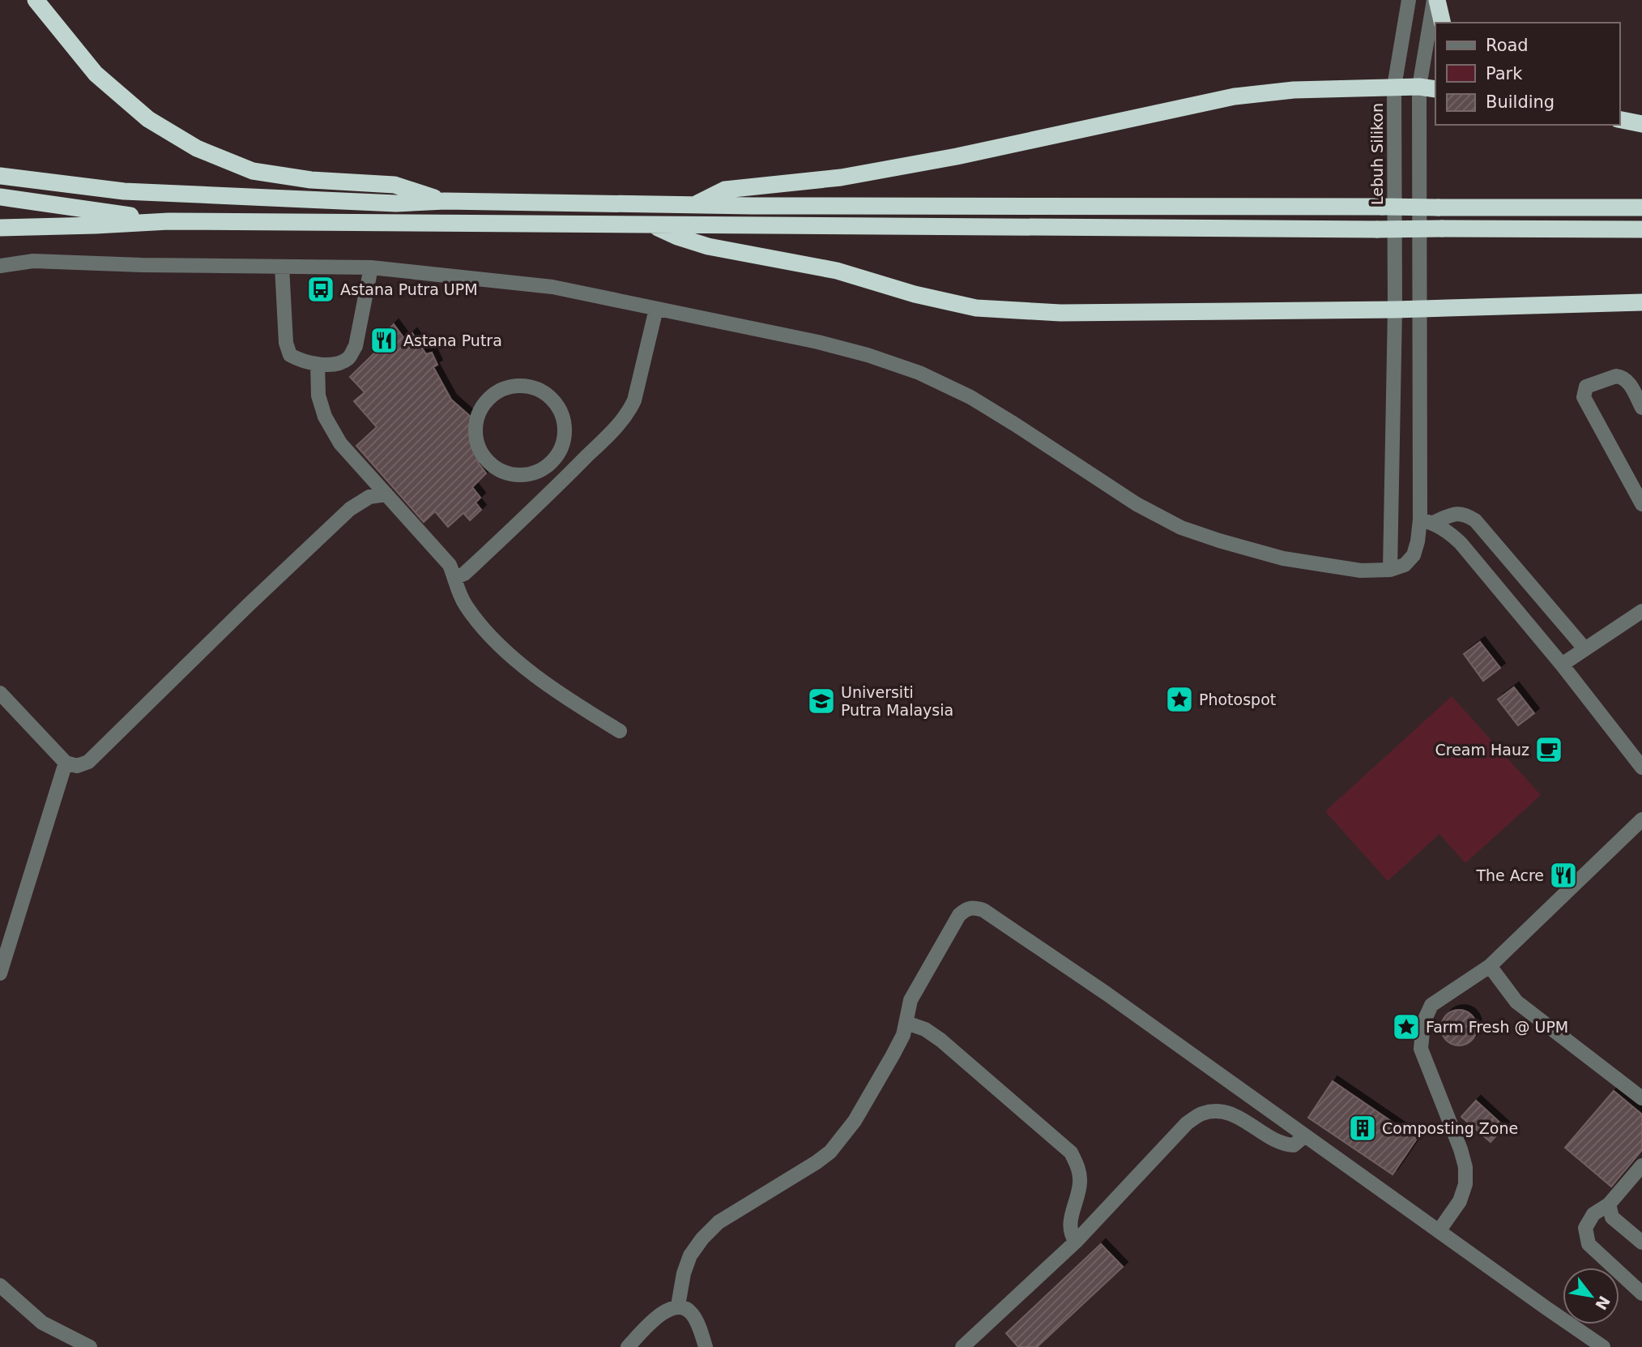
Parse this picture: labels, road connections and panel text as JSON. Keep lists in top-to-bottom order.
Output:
{
  "streets": {
    "street": ["Lebuh Silikon"]
  },
  "places": {
    "bus stop": ["Astana Putra UPM"],
    "restaurant": ["Astana Putra", "The Acre"],
    "place": ["Photospot", "Farm Fresh @ UPM"],
    "school or university": ["Universiti Putra Malaysia"],
    "cafe": ["Cream Hauz"],
    "building": ["Composting Zone"]
  },
  "legend": ["Road", "Park", "Building"],
  "north": "bottom right"
}
